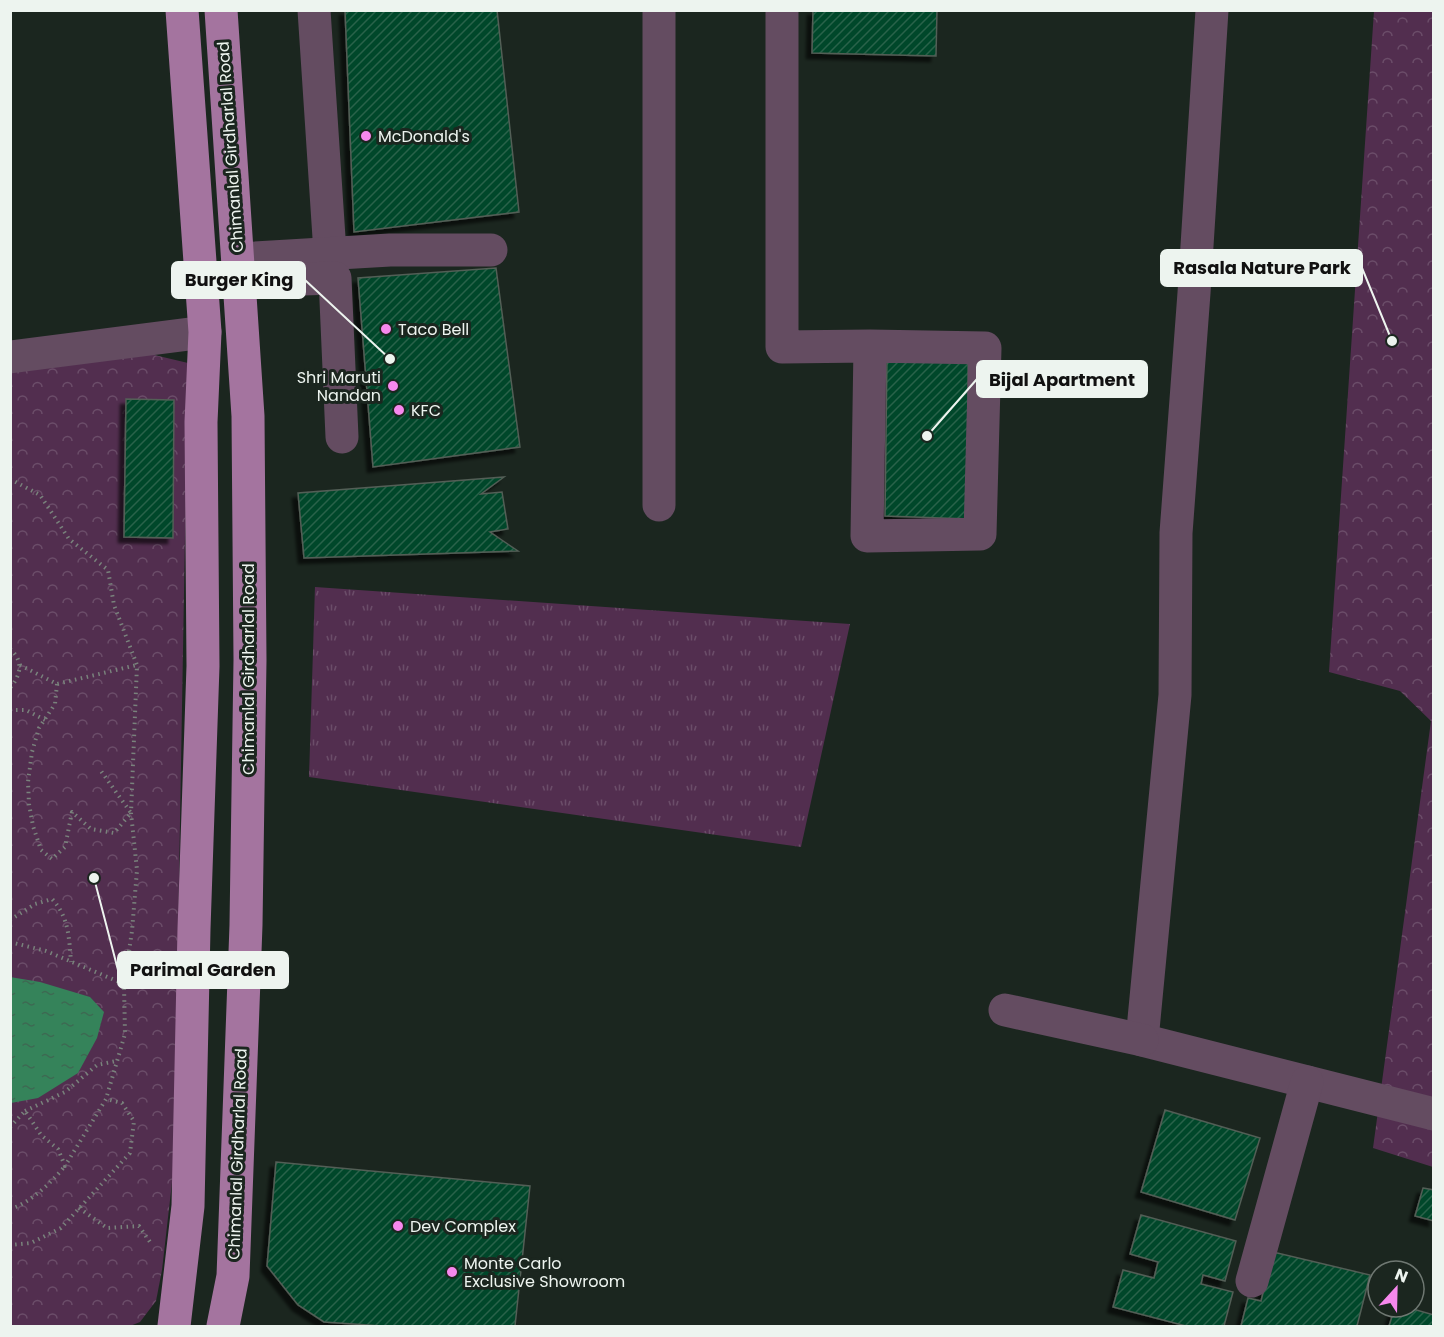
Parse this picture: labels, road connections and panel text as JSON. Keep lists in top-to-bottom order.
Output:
{
  "streets": {
    "main road": ["Chimanlal Girdharlal Road"]
  },
  "places": [
    "McDonald's",
    "Taco Bell",
    "Rasala Nature Park",
    "Burger King",
    "Shri Maruti Nandan",
    "KFC",
    "Bijal Apartment",
    "Parimal Garden",
    "Dev Complex",
    "Monte Carlo Exclusive Showroom"
  ],
  "north": "top"
}
